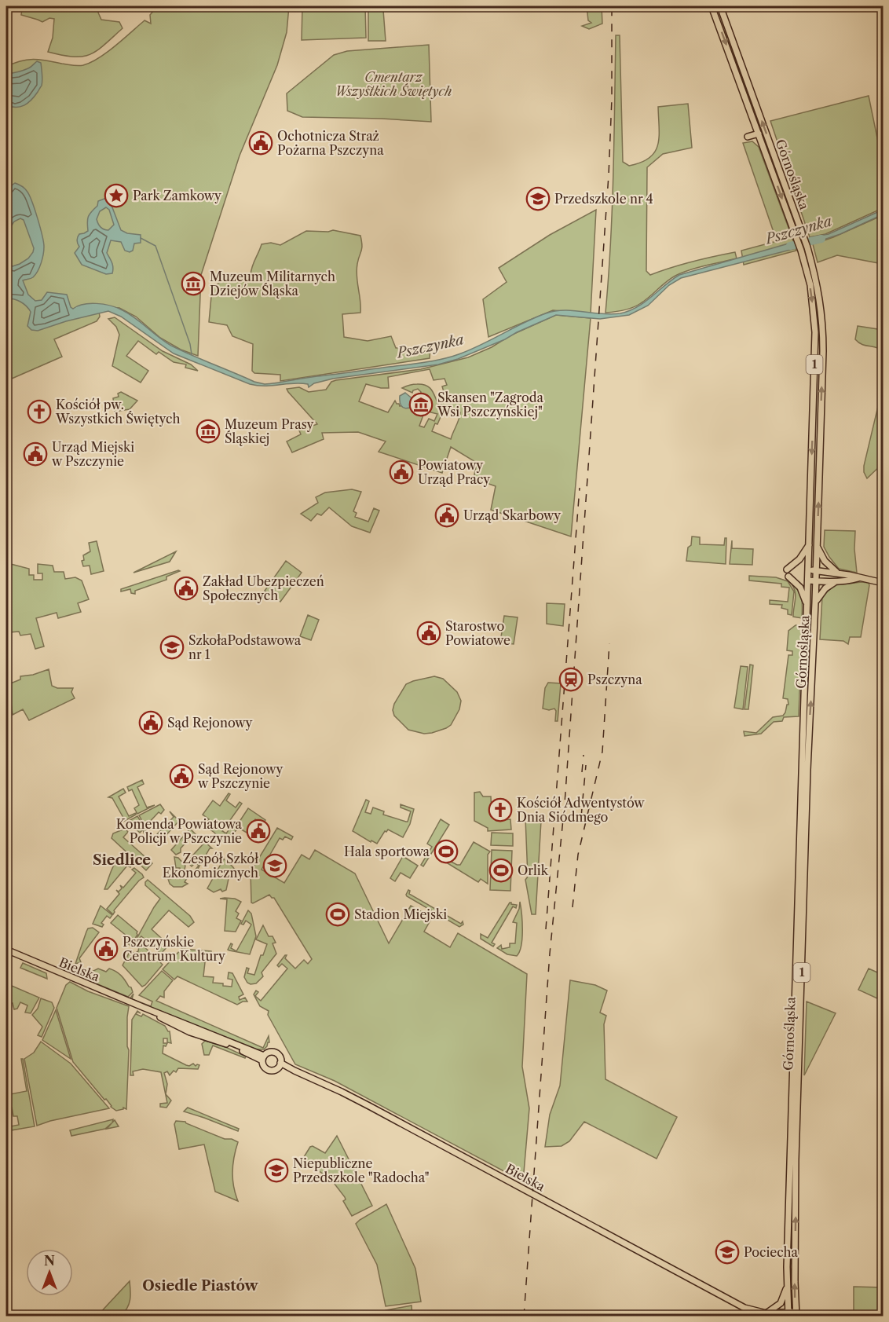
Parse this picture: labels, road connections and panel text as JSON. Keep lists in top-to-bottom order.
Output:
{
  "streets": {
    "main road": ["Górnośląska", "1", "Bielska"]
  },
  "crossings": [
    ["Górnośląska", "Bielska"]
  ],
  "districts": ["Siedlice", "Osiedle Piastów"],
  "water": ["Pszczynka"],
  "parks": ["Cmentarz Wszystkich Świętych"],
  "places": {
    "public building": [
      "Ochotnicza Straż Pożarna Pszczyna",
      "Urząd Miejski w Pszczynie",
      "Powiatowy Urząd Pracy",
      "Urząd Skarbowy",
      "Zakład Ubezpieczeń Społecznych",
      "Starostwo Powiatowe",
      "Sąd Rejonowy",
      "Sąd Rejonowy w Pszczynie",
      "Komenda Powiatowa Policji w Pszczynie",
      "Pszczyńskie Centrum Kultury"
    ],
    "place": ["Park Zamkowy"],
    "school or university": [
      "Przedszkole nr 4",
      "SzkołaPodstawowa nr 1",
      "Zespół Szkół Ekonomicznych",
      "Niepubliczne Przedszkole \"Radocha\"",
      "Pociecha"
    ],
    "museum": ["Muzeum Militarnych Dziejów Śląska", "Skansen \"Zagroda Wsi Pszczyńskiej\"", "Muzeum Prasy Śląskiej"],
    "church": ["Kościół pw. Wszystkich Świętych", "Kościół Adwentystów Dnia Siódmego"],
    "station": ["Pszczyna"],
    "sports": ["Hala sportowa", "Orlik", "Stadion Miejski"]
  },
  "north": "top"
}
